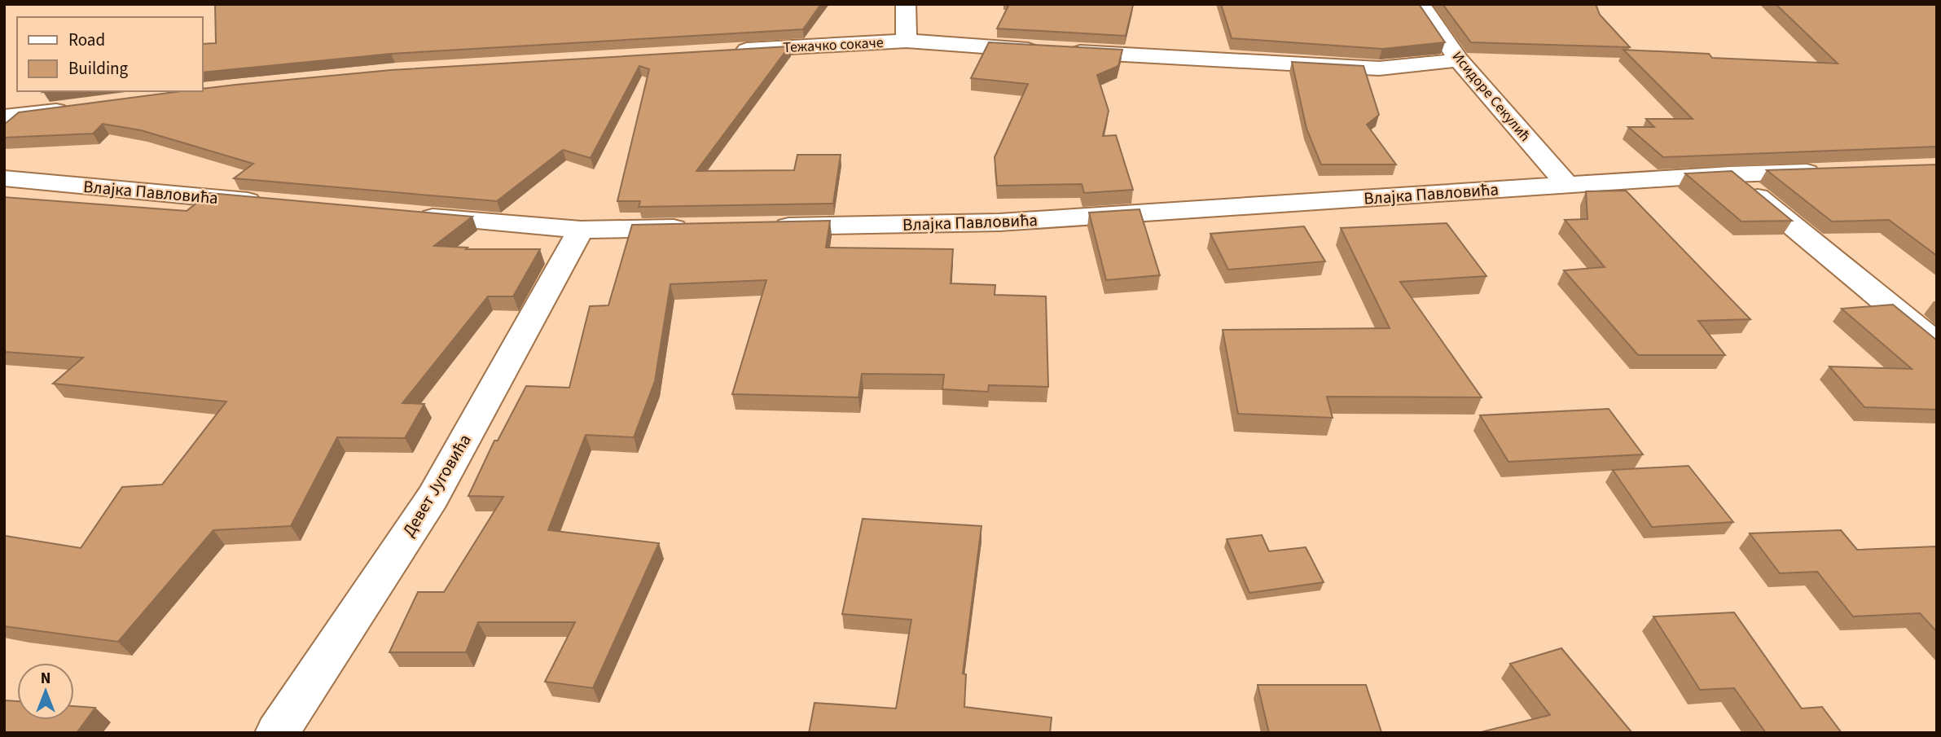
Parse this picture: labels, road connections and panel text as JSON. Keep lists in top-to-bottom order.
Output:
{
  "streets": {
    "street": [
      "Тежачко сокаче",
      "Исидоре Секулић",
      "Влајка Павловића",
      "Девет Југовића"
    ]
  },
  "crossings": [
    ["Тежачко сокаче", "Исидоре Секулић"],
    ["Исидоре Секулић", "Влајка Павловића"]
  ],
  "legend": ["Road", "Building"],
  "north": "top"
}
